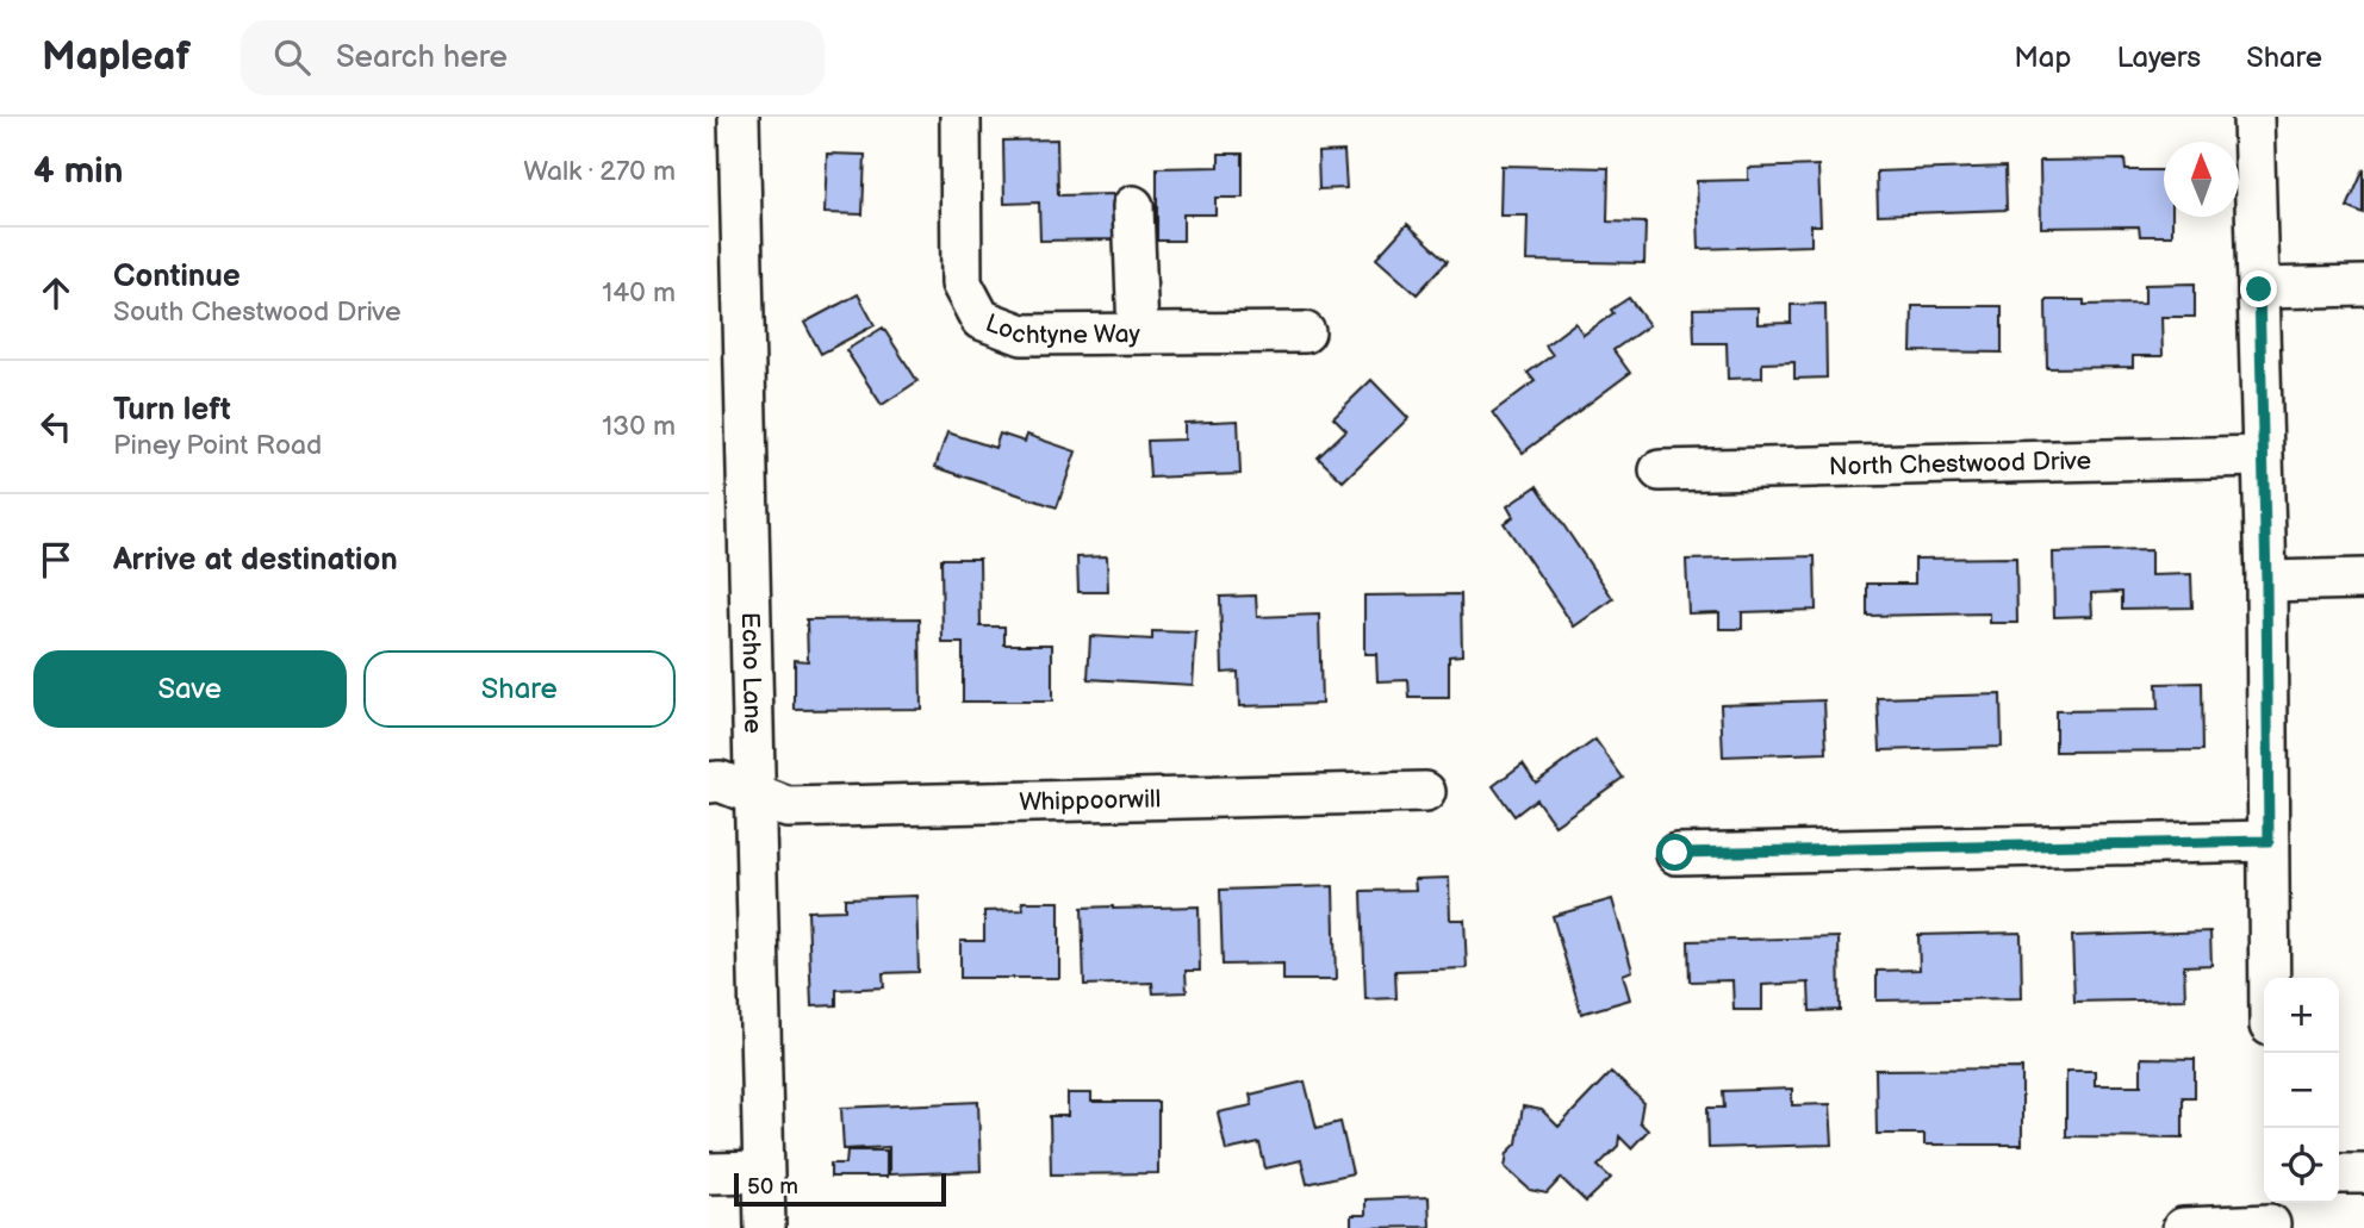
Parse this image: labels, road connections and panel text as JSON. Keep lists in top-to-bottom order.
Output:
{
  "streets": {
    "street": [
      "Lochtyne Way",
      "North Chestwood Drive",
      "Echo Lane",
      "Whippoorwill"
    ]
  },
  "crossings": [
    ["Echo Lane", "Whippoorwill"]
  ],
  "scale_bar": "50 m",
  "north": "top",
  "page": {
    "header": "Mapleaf",
    "search": "Search here",
    "nav": ["Map", "Layers", "Share"],
    "heading": ["4 min", "Walk · 270 m"],
    "list": [
      ["Continue", "South Chestwood Drive", "140 m"],
      ["Turn left", "Piney Point Road", "130 m"],
      "Arrive at destination"
    ],
    "buttons": ["Save", "Share"],
    "map_buttons": ["+", "−"],
    "scale": "50 m"
  }
}
